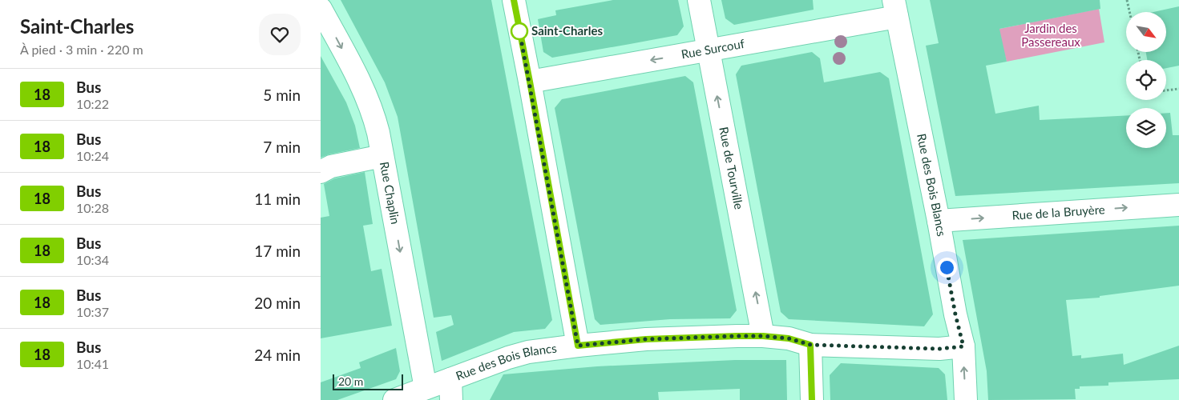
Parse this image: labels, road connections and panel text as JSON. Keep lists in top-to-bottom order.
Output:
{
  "streets": {
    "street": [
      "Rue Surcouf",
      "Rue de Tourville",
      "Rue des Bois Blancs",
      "Rue Chaplin",
      "Rue de la Bruyère"
    ]
  },
  "crossings": [
    ["Rue Surcouf", "Rue de Tourville"],
    ["Rue Surcouf", "Rue des Bois Blancs"],
    ["Rue de Tourville", "Rue des Bois Blancs"],
    ["Rue des Bois Blancs", "Rue Chaplin"],
    ["Rue des Bois Blancs", "Rue de la Bruyère"]
  ],
  "one_way": ["Rue Surcouf", "Rue de la Bruyère"],
  "parks": ["Jardin des Passereaux"],
  "places": ["Saint-Charles"],
  "lines": ["bus line 18"],
  "scale_bar": "20 m",
  "north": "bottom right",
  "page": {
    "heading": ["Saint-Charles", "À pied · 3 min · 220 m"],
    "list": [
      {
        "mark": "18",
        "name": "Bus",
        "note": "10:22",
        "value": "5 min"
      },
      {
        "mark": "18",
        "name": "Bus",
        "note": "10:24",
        "value": "7 min"
      },
      {
        "mark": "18",
        "name": "Bus",
        "note": "10:28",
        "value": "11 min"
      },
      {
        "mark": "18",
        "name": "Bus",
        "note": "10:34",
        "value": "17 min"
      },
      {
        "mark": "18",
        "name": "Bus",
        "note": "10:37",
        "value": "20 min"
      },
      {
        "mark": "18",
        "name": "Bus",
        "note": "10:41",
        "value": "24 min"
      }
    ],
    "scale": "20 m"
  }
}
